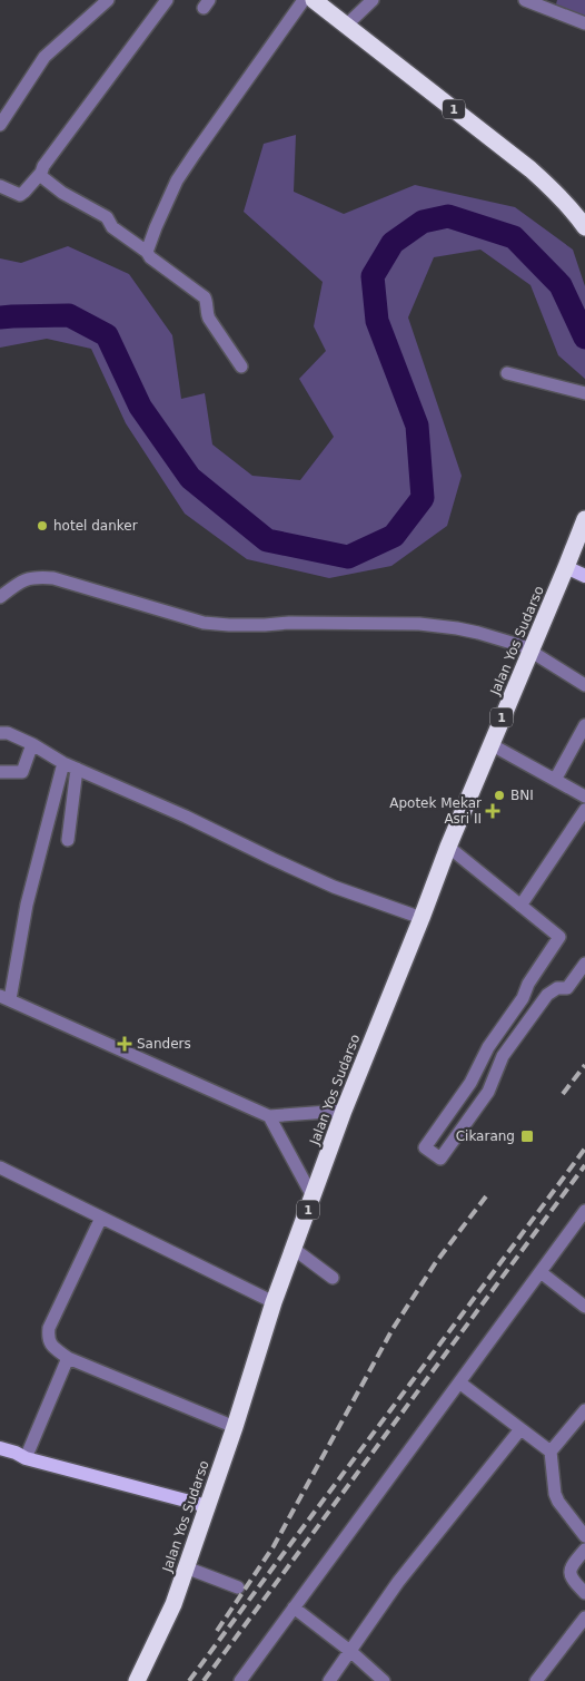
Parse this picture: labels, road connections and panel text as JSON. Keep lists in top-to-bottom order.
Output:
{
  "streets": {
    "highway": ["1", "Jalan Yos Sudarso"]
  },
  "places": {
    "other": ["hotel danker", "BNI"],
    "health": ["Apotek Mekar Asri II", "Sanders"],
    "transit": ["Cikarang"]
  }
}
